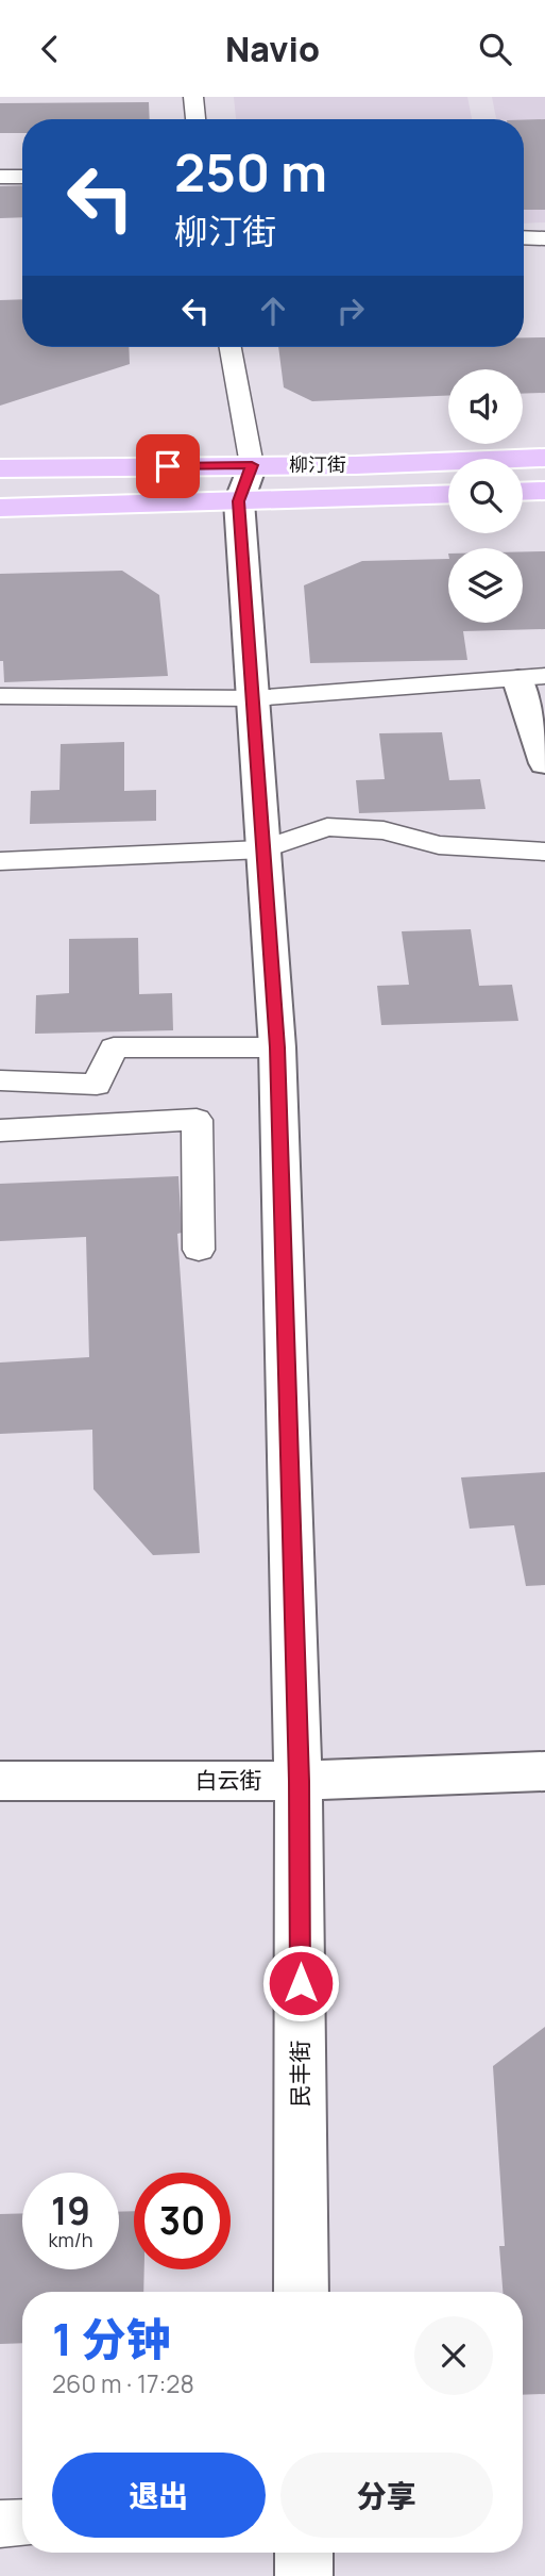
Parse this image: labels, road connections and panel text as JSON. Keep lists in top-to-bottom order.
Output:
{
  "streets": {
    "main road": ["柳汀街"],
    "street": ["白云街", "民丰街"]
  },
  "crossings": [
    ["柳汀街", "民丰街"],
    ["白云街", "民丰街"]
  ],
  "page": {
    "header": "Navio",
    "turn": ["250 m", "柳汀街"],
    "speed": "19 km/h",
    "limit": "30",
    "heading": ["1 分钟", "260 m · 17:28"],
    "buttons": ["退出", "分享"]
  }
}
